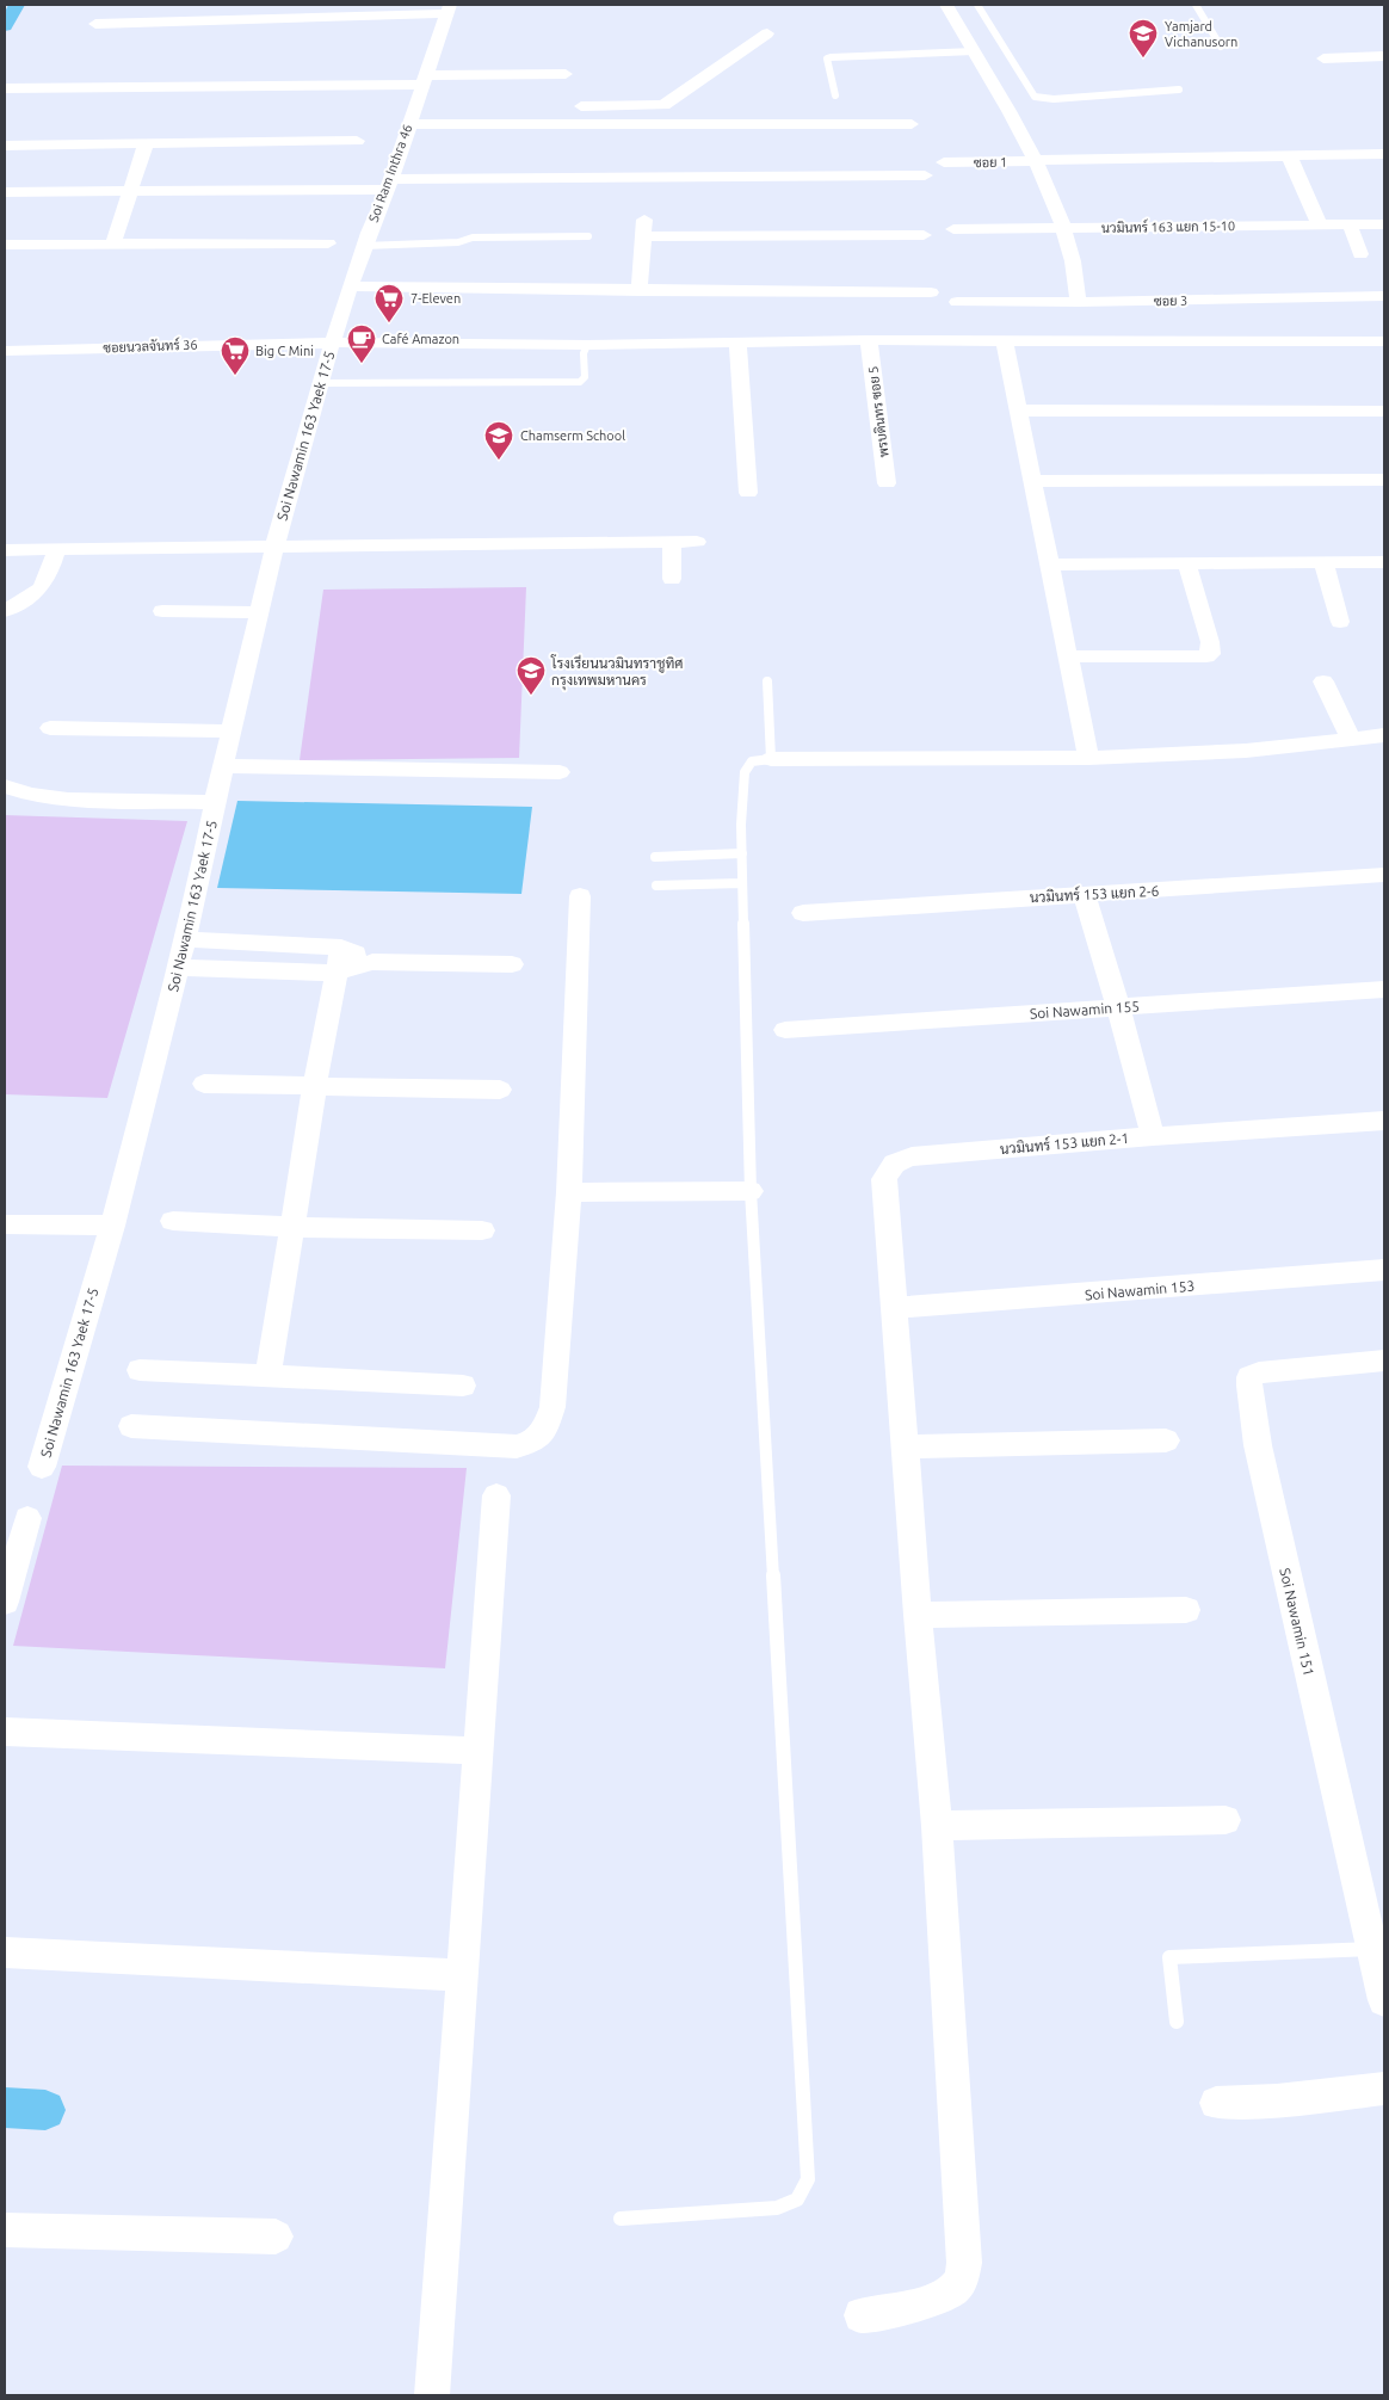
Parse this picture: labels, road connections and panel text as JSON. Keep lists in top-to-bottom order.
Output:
{
  "streets": {
    "street": [
      "ซอย 1",
      "Soi Ram Inthra 46",
      "นวมินทร์ 163 แยก 15-10",
      "ซอย 3",
      "ซอยนวลจันทร์ 36",
      "พรบดินทร ซอย 5",
      "Soi Nawamin 163 Yaek 17-5",
      "นวมินทร์ 153 แยก 2-6",
      "Soi Nawamin 155",
      "นวมินทร์ 153 แยก 2-1",
      "Soi Nawamin 153",
      "Soi Nawamin 151"
    ]
  },
  "crossings": [
    ["Soi Ram Inthra 46", "ซอยนวลจันทร์ 36"],
    ["Soi Ram Inthra 46", "Soi Nawamin 163 Yaek 17-5"],
    ["ซอยนวลจันทร์ 36", "พรบดินทร ซอย 5"],
    ["ซอยนวลจันทร์ 36", "Soi Nawamin 163 Yaek 17-5"],
    ["นวมินทร์ 153 แยก 2-1", "Soi Nawamin 153"]
  ],
  "places": {
    "school or university": ["Yamjard Vichanusorn", "Chamserm School", "โรงเรียนนวมินทราชูทิศ กรุงเทพมหานคร"],
    "supermarket": ["7-Eleven", "Big C Mini"],
    "cafe": ["Café Amazon"]
  }
}
